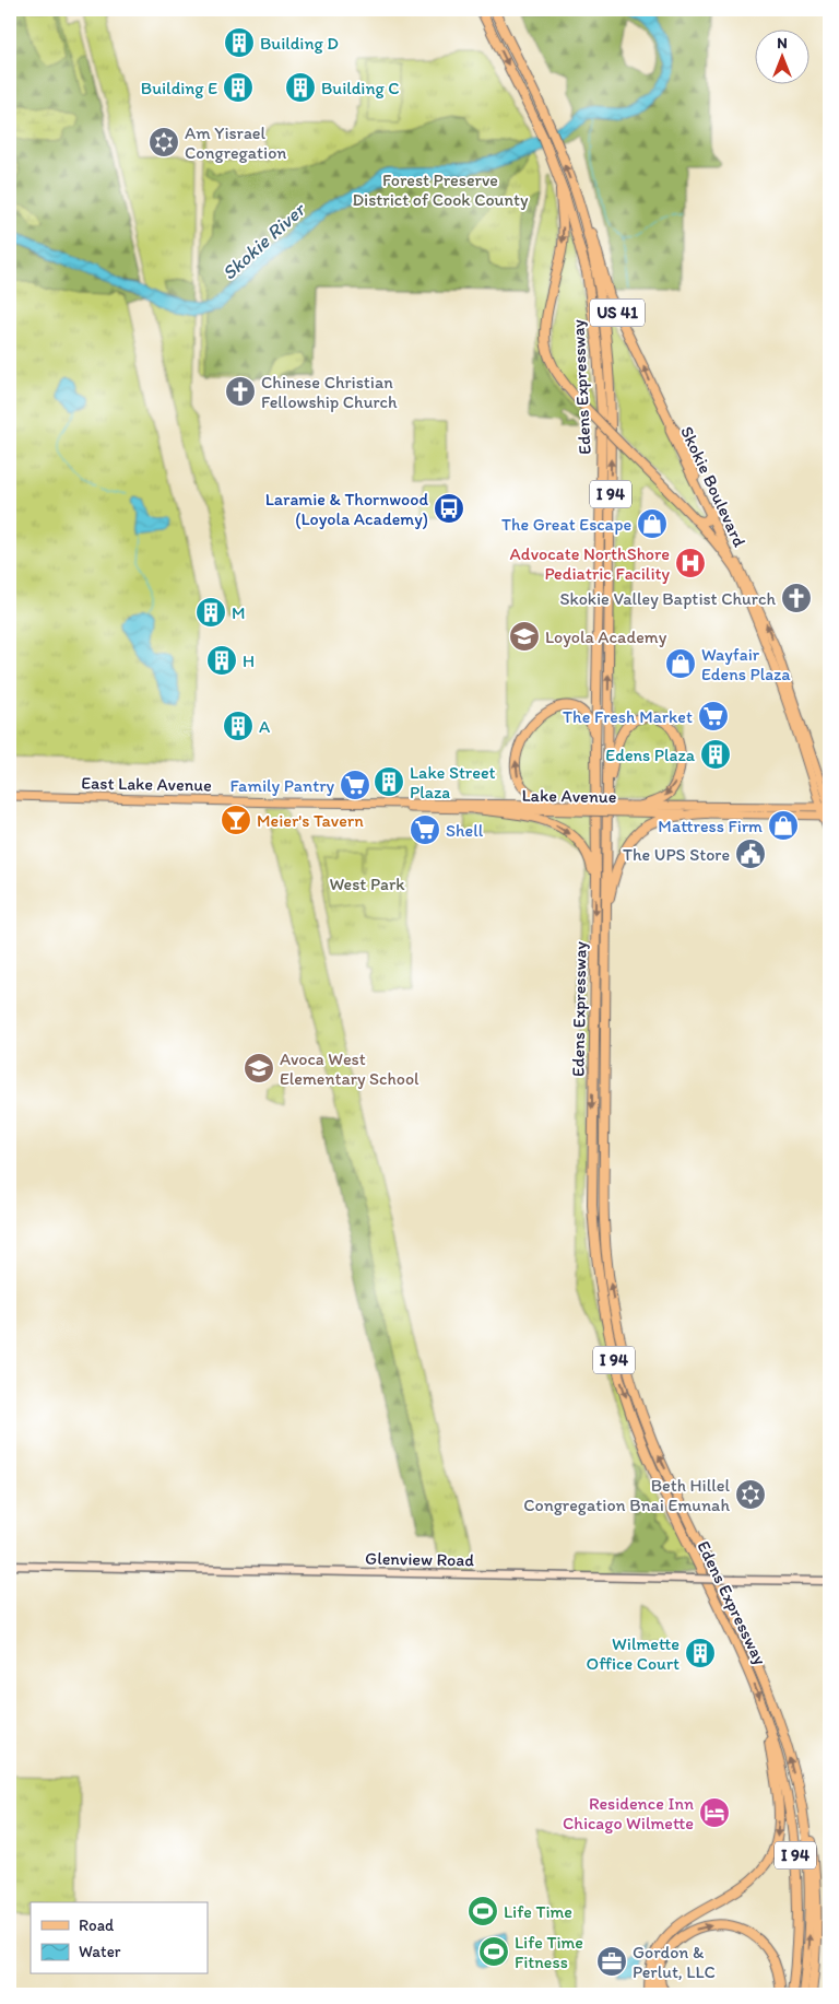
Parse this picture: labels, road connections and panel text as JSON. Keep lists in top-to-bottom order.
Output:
{
  "streets": {
    "highway": ["US 41", "Edens Expressway", "I 94"],
    "main road": [
      "Skokie Boulevard",
      "East Lake Avenue",
      "Lake Avenue",
      "Glenview Road"
    ]
  },
  "crossings": [
    ["US 41", "Edens Expressway"],
    ["US 41", "Skokie Boulevard"],
    ["Skokie Boulevard", "Lake Avenue"],
    ["East Lake Avenue", "Lake Avenue"]
  ],
  "water": ["Skokie River"],
  "parks": ["Forest Preserve District of Cook County", "West Park"],
  "places": {
    "building": [
      "Building D",
      "Building E",
      "Building C",
      "M",
      "H",
      "A",
      "Edens Plaza",
      "Lake Street Plaza",
      "Wilmette Office Court"
    ],
    "synagogue": ["Am Yisrael Congregation", "Beth Hillel Congregation Bnai Emunah"],
    "church": ["Chinese Christian Fellowship Church", "Skokie Valley Baptist Church"],
    "bus stop": ["Laramie & Thornwood (Loyola Academy)"],
    "shop": ["The Great Escape", "Wayfair Edens Plaza", "Mattress Firm"],
    "hospital": ["Advocate NorthShore Pediatric Facility"],
    "school or university": ["Loyola Academy", "Avoca West Elementary School"],
    "supermarket": ["The Fresh Market", "Family Pantry", "Shell"],
    "bar": ["Meier's Tavern"],
    "public building": ["The UPS Store"],
    "hotel": ["Residence Inn Chicago Wilmette"],
    "sports": ["Life Time", "Life Time Fitness"],
    "office": ["Gordon & Perlut, LLC"]
  },
  "legend": ["Road", "Water"],
  "north": "top"
}
